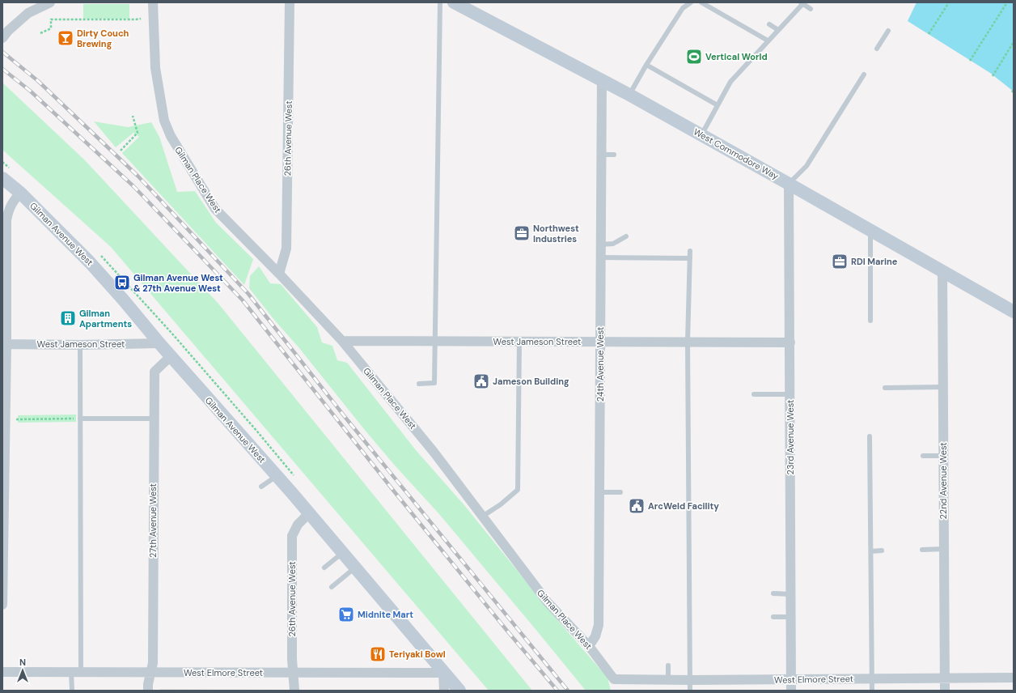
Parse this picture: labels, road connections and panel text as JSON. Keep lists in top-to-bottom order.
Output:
{
  "streets": {
    "main road": ["West Commodore Way", "Gilman Avenue West"],
    "street": [
      "26th Avenue West",
      "Gilman Place West",
      "West Jameson Street",
      "24th Avenue West",
      "23rd Avenue West",
      "22nd Avenue West",
      "27th Avenue West",
      "West Elmore Street"
    ]
  },
  "crossings": [
    ["26th Avenue West", "Gilman Place West"],
    ["26th Avenue West", "Gilman Avenue West"],
    ["26th Avenue West", "West Elmore Street"],
    ["West Commodore Way", "24th Avenue West"],
    ["West Commodore Way", "23rd Avenue West"],
    ["West Commodore Way", "22nd Avenue West"],
    ["Gilman Place West", "West Jameson Street"],
    ["Gilman Place West", "24th Avenue West"],
    ["Gilman Place West", "West Elmore Street"],
    ["Gilman Avenue West", "West Jameson Street"],
    ["Gilman Avenue West", "27th Avenue West"],
    ["Gilman Avenue West", "West Elmore Street"],
    ["West Jameson Street", "24th Avenue West"],
    ["West Jameson Street", "23rd Avenue West"],
    ["23rd Avenue West", "West Elmore Street"],
    ["22nd Avenue West", "West Elmore Street"],
    ["27th Avenue West", "West Elmore Street"]
  ],
  "places": {
    "bar": ["Dirty Couch Brewing"],
    "sports": ["Vertical World"],
    "office": ["Northwest Industries", "RDI Marine"],
    "bus stop": ["Gilman Avenue West & 27th Avenue West"],
    "building": ["Gilman Apartments"],
    "public building": ["Jameson Building", "ArcWeld Facility"],
    "supermarket": ["Midnite Mart"],
    "restaurant": ["Teriyaki Bowl"]
  },
  "north": "top"
}
